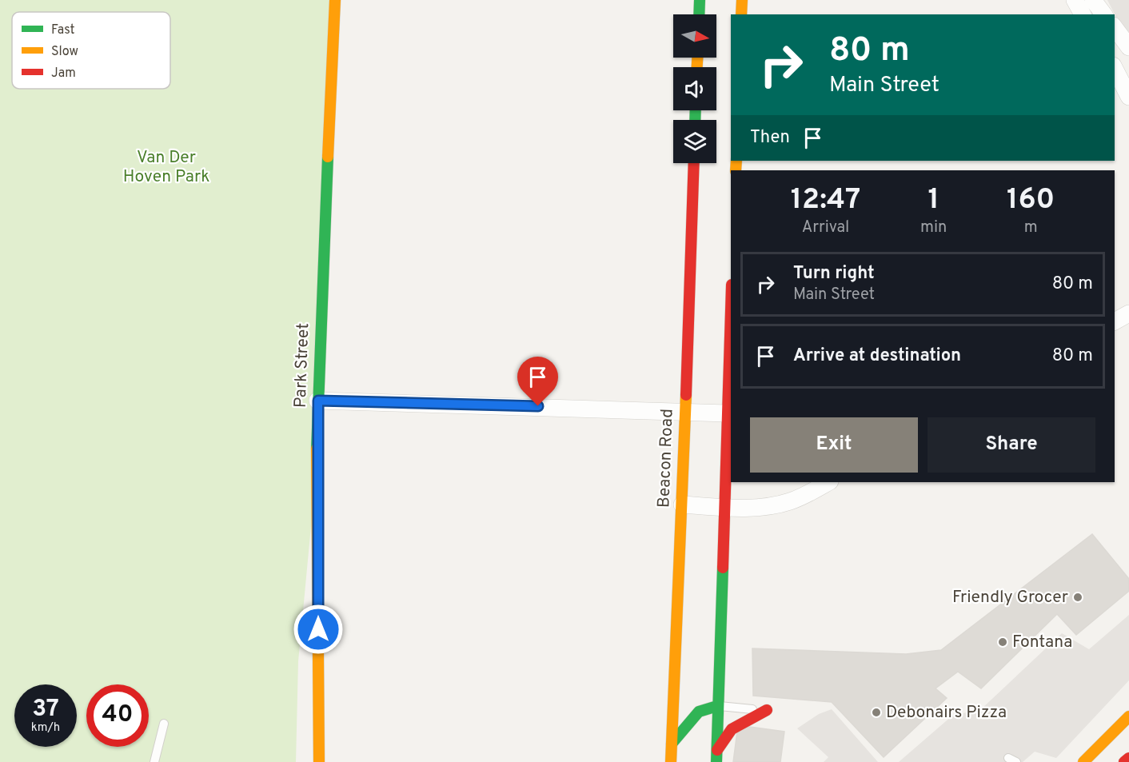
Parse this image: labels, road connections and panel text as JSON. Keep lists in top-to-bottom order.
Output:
{
  "streets": {
    "street": ["Park Street", "Beacon Road"]
  },
  "parks": ["Van Der Hoven Park"],
  "places": ["Friendly Grocer", "Fontana", "Debonairs Pizza"],
  "legend": ["Fast", "Slow", "Jam"],
  "north": "right",
  "page": {
    "turn": ["80 m", "Main Street"],
    "then": "Then",
    "eta": [
      "12:47",
      "Arrival",
      "1",
      "min",
      "160",
      "m"
    ],
    "list": [
      {
        "name": "Turn right",
        "note": "Main Street",
        "value": "80 m"
      },
      {
        "name": "Arrive at destination",
        "value": "80 m"
      }
    ],
    "buttons": ["Exit", "Share"],
    "speed": "37 km/h",
    "limit": "40"
  }
}
